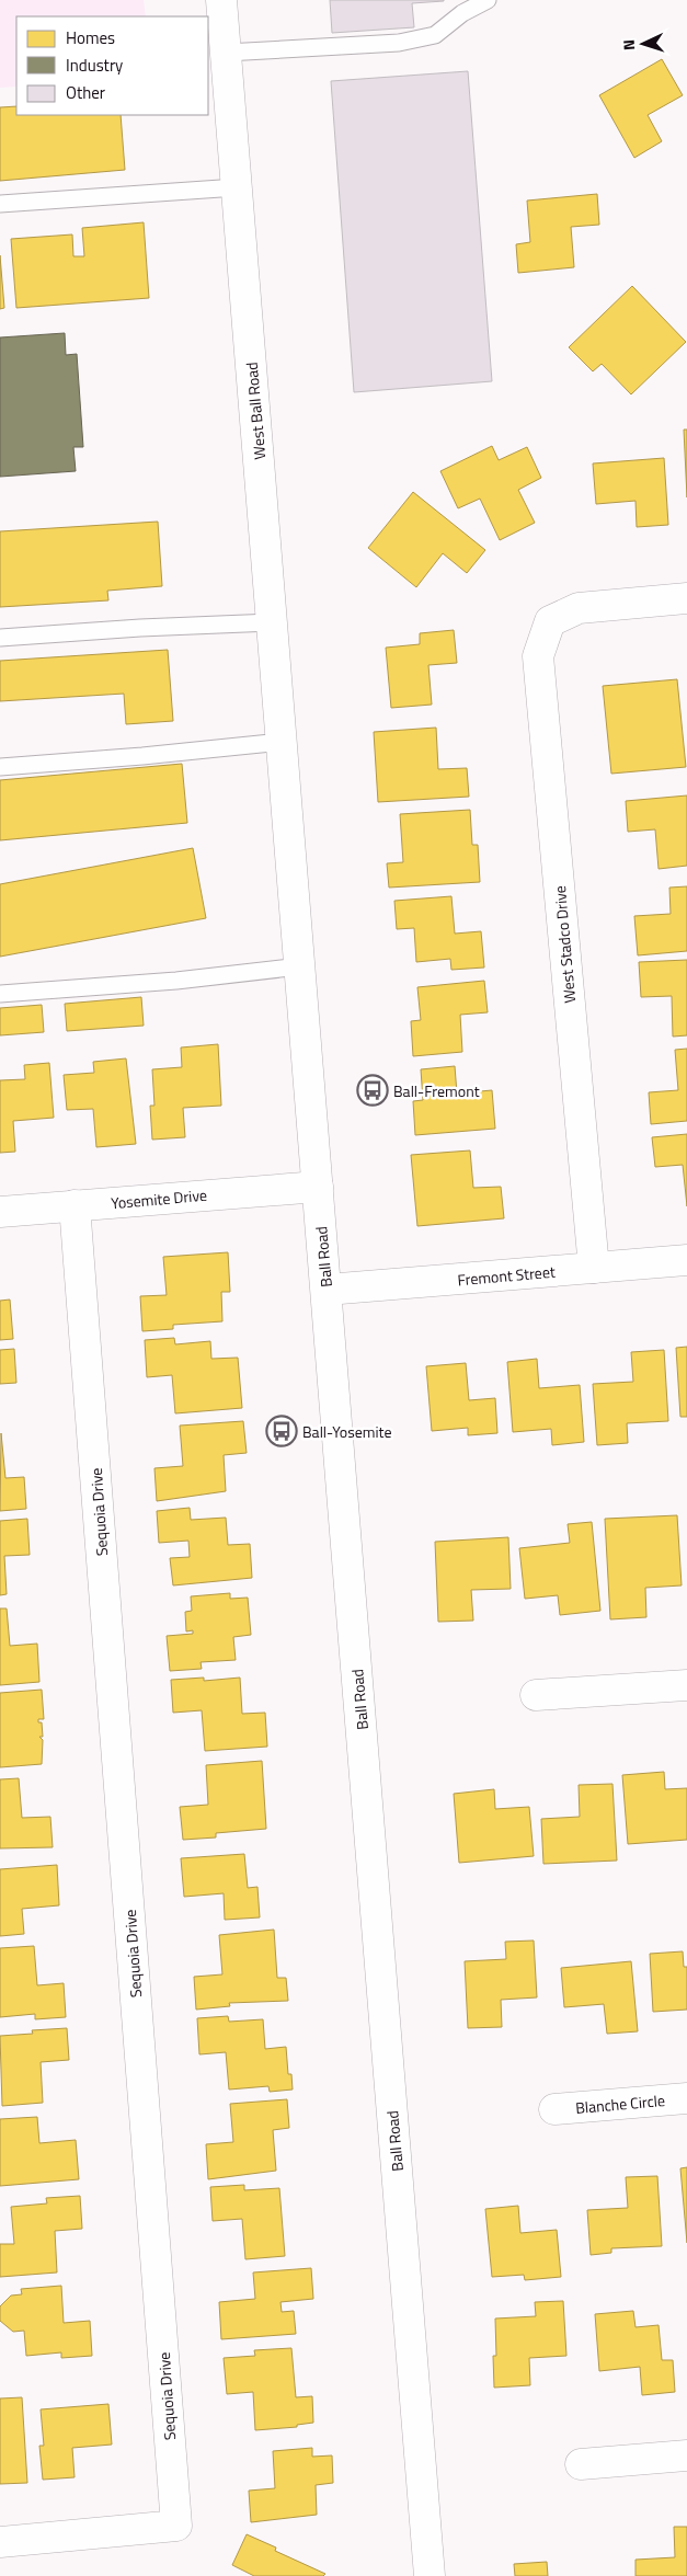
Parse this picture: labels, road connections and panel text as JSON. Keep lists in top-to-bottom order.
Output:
{
  "streets": {
    "street": [
      "West Ball Road",
      "West Stadco Drive",
      "Yosemite Drive",
      "Ball Road",
      "Fremont Street",
      "Sequoia Drive",
      "Blanche Circle"
    ]
  },
  "crossings": [
    ["West Ball Road", "Ball Road"],
    ["West Stadco Drive", "Fremont Street"],
    ["Yosemite Drive", "Ball Road"],
    ["Yosemite Drive", "Sequoia Drive"],
    ["Ball Road", "Fremont Street"]
  ],
  "places": {
    "bus stop": ["Ball-Fremont", "Ball-Yosemite"]
  },
  "legend": ["Homes", "Industry", "Other"],
  "north": "left"
}
